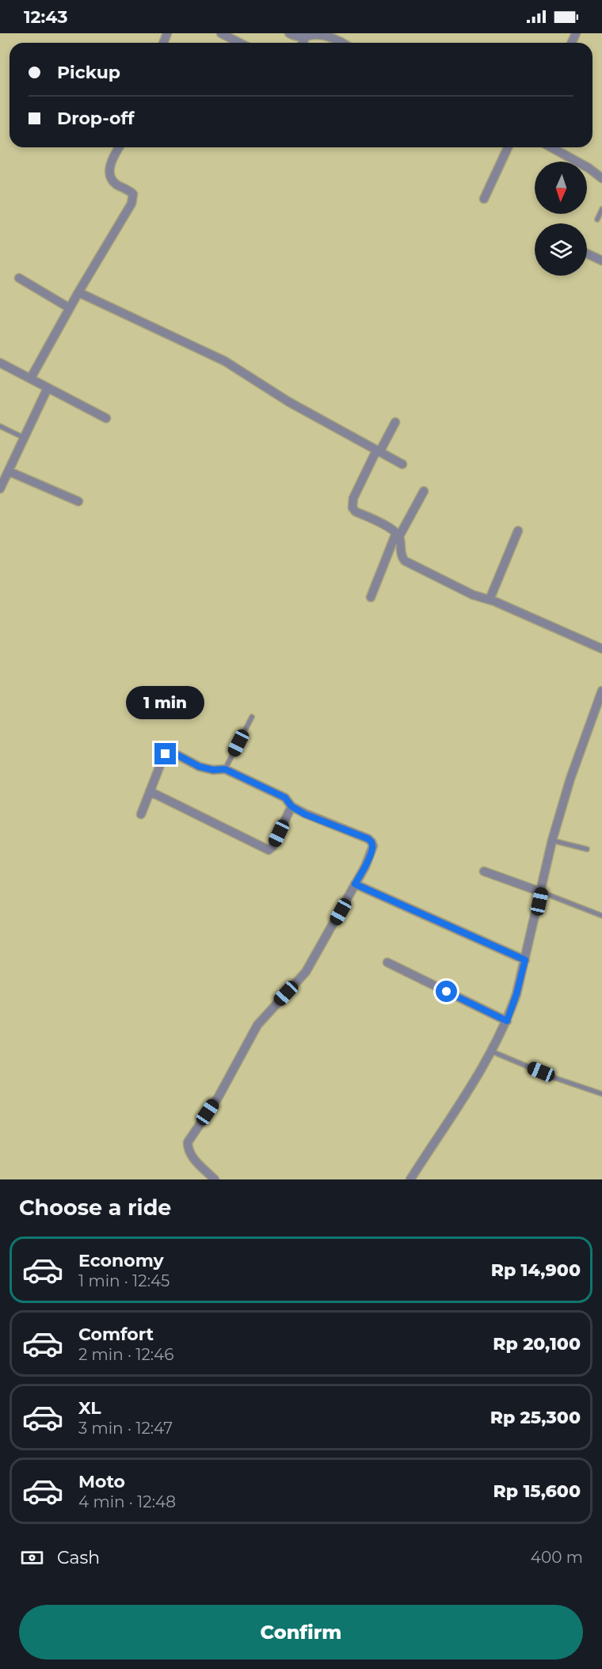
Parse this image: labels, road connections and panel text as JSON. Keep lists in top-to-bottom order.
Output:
{
  "north": "bottom",
  "page": {
    "status": "12:43",
    "banner": ["Pickup", "Drop-off"],
    "bubble": "1 min",
    "heading": "Choose a ride",
    "list": [
      {
        "name": "Economy",
        "note": "1 min · 12:45",
        "value": "Rp 14,900"
      },
      {
        "name": "Comfort",
        "note": "2 min · 12:46",
        "value": "Rp 20,100"
      },
      {
        "name": "XL",
        "note": "3 min · 12:47",
        "value": "Rp 25,300"
      },
      {
        "name": "Moto",
        "note": "4 min · 12:48",
        "value": "Rp 15,600"
      }
    ],
    "pay": ["Cash", "400 m"],
    "buttons": "Confirm"
  }
}
